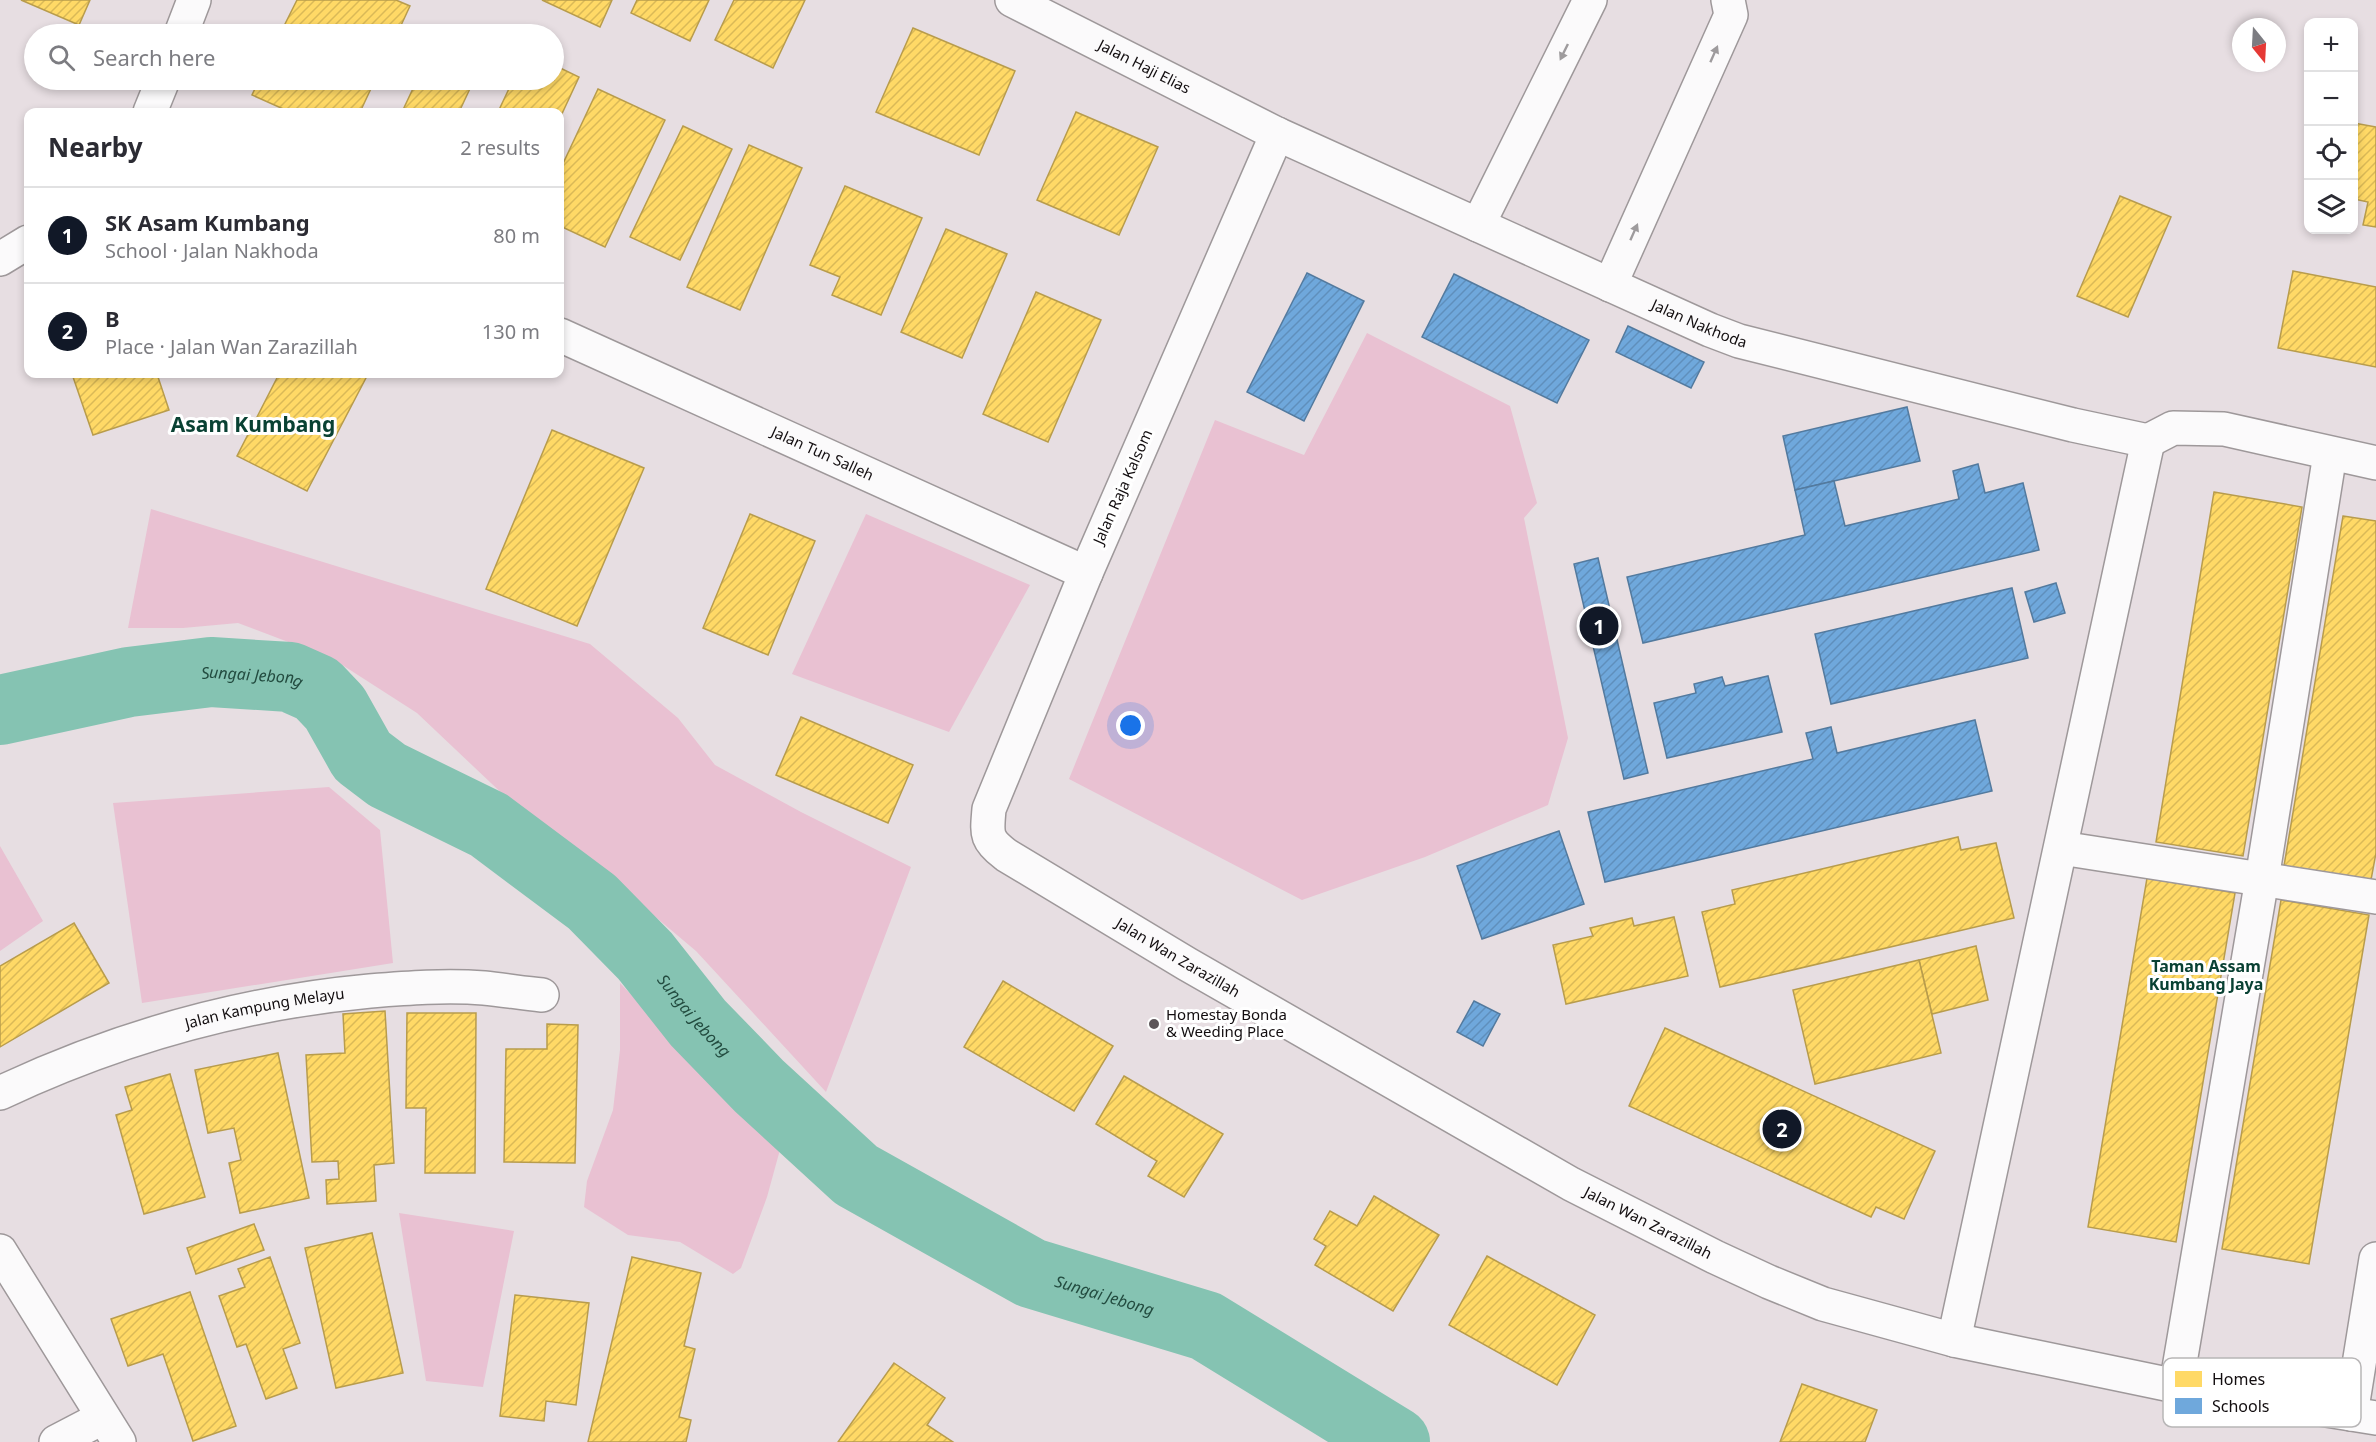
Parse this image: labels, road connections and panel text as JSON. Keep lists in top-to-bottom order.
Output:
{
  "streets": {
    "street": [
      "Jalan Haji Elias",
      "Jalan Nakhoda",
      "Jalan Tun Salleh",
      "Jalan Raja Kalsom",
      "Jalan Wan Zarazillah",
      "Jalan Kampung Melayu"
    ]
  },
  "crossings": [
    ["Jalan Haji Elias", "Jalan Nakhoda"],
    ["Jalan Haji Elias", "Jalan Raja Kalsom"],
    ["Jalan Nakhoda", "Jalan Raja Kalsom"],
    ["Jalan Tun Salleh", "Jalan Raja Kalsom"],
    ["Jalan Raja Kalsom", "Jalan Wan Zarazillah"]
  ],
  "districts": ["Asam Kumbang", "Taman Assam Kumbang Jaya"],
  "water": ["Sungai Jebong"],
  "places": ["Homestay Bonda & Weeding Place"],
  "legend": ["Homes", "Schools"],
  "north": "bottom",
  "page": {
    "map_buttons": ["+", "−"],
    "search": "Search here",
    "heading": ["Nearby", "2 results"],
    "list": [
      {
        "mark": "1",
        "name": "SK Asam Kumbang",
        "note": "School · Jalan Nakhoda",
        "value": "80 m"
      },
      {
        "mark": "2",
        "name": "B",
        "note": "Place · Jalan Wan Zarazillah",
        "value": "130 m"
      }
    ],
    "pins": ["1", "2"]
  }
}
